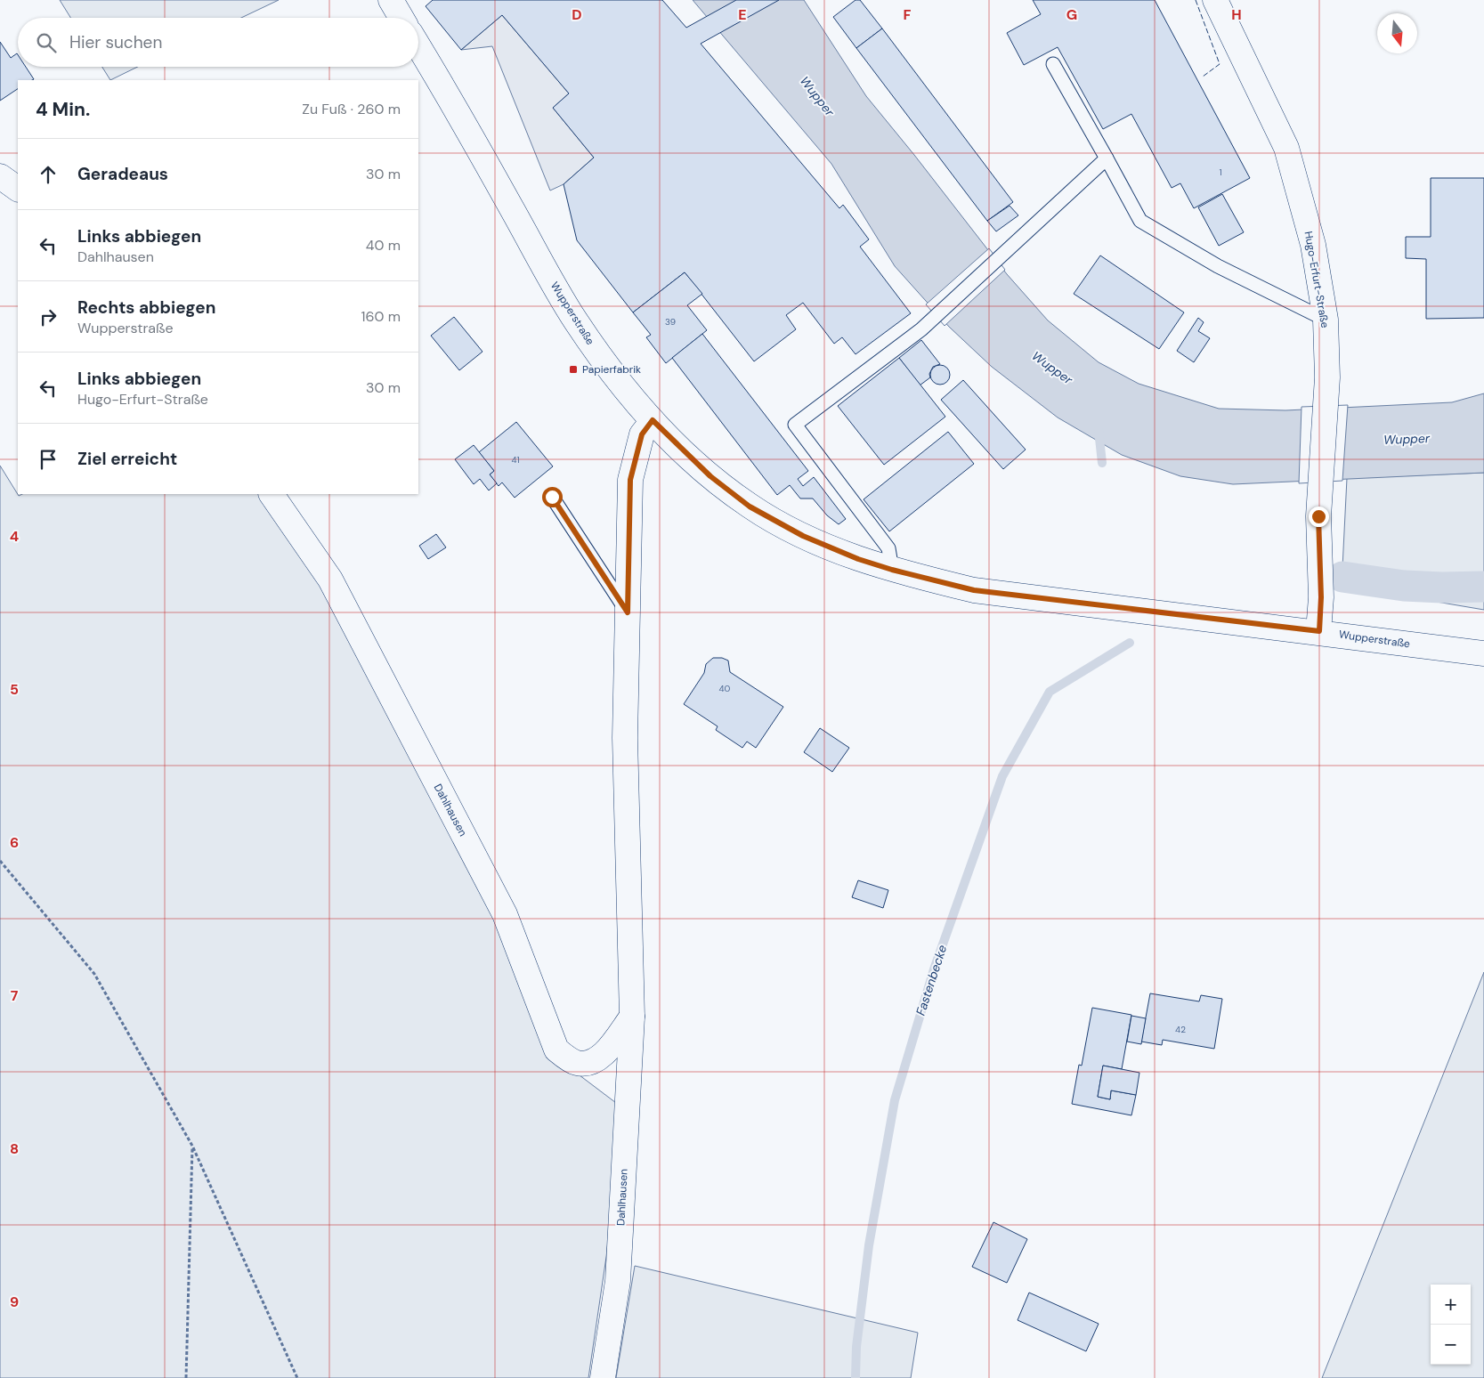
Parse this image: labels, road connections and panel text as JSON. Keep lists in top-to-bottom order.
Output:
{
  "streets": {
    "street": ["Hugo-Erfurt-Straße", "Wupperstraße", "Dahlhausen"]
  },
  "crossings": [
    ["Hugo-Erfurt-Straße", "Wupperstraße"],
    ["Wupperstraße", "Dahlhausen"]
  ],
  "water": ["Wupper", "Fastenbecke"],
  "places": {
    "transit": ["Papierfabrik"]
  },
  "house_numbers": [
    "1",
    "39",
    "41",
    "40",
    "42"
  ],
  "north": "bottom",
  "page": {
    "search": "Hier suchen",
    "heading": ["4 Min.", "Zu Fuß · 260 m"],
    "list": [
      ["Geradeaus", "30 m"],
      ["Links abbiegen", "Dahlhausen", "40 m"],
      ["Rechts abbiegen", "Wupperstraße", "160 m"],
      ["Links abbiegen", "Hugo-Erfurt-Straße", "30 m"],
      "Ziel erreicht"
    ],
    "map_buttons": ["+", "−"]
  },
  "grid": {
    "columns": [
      "D",
      "E",
      "F",
      "G",
      "H"
    ],
    "rows": [
      "4",
      "5",
      "6",
      "7",
      "8",
      "9"
    ]
  }
}
